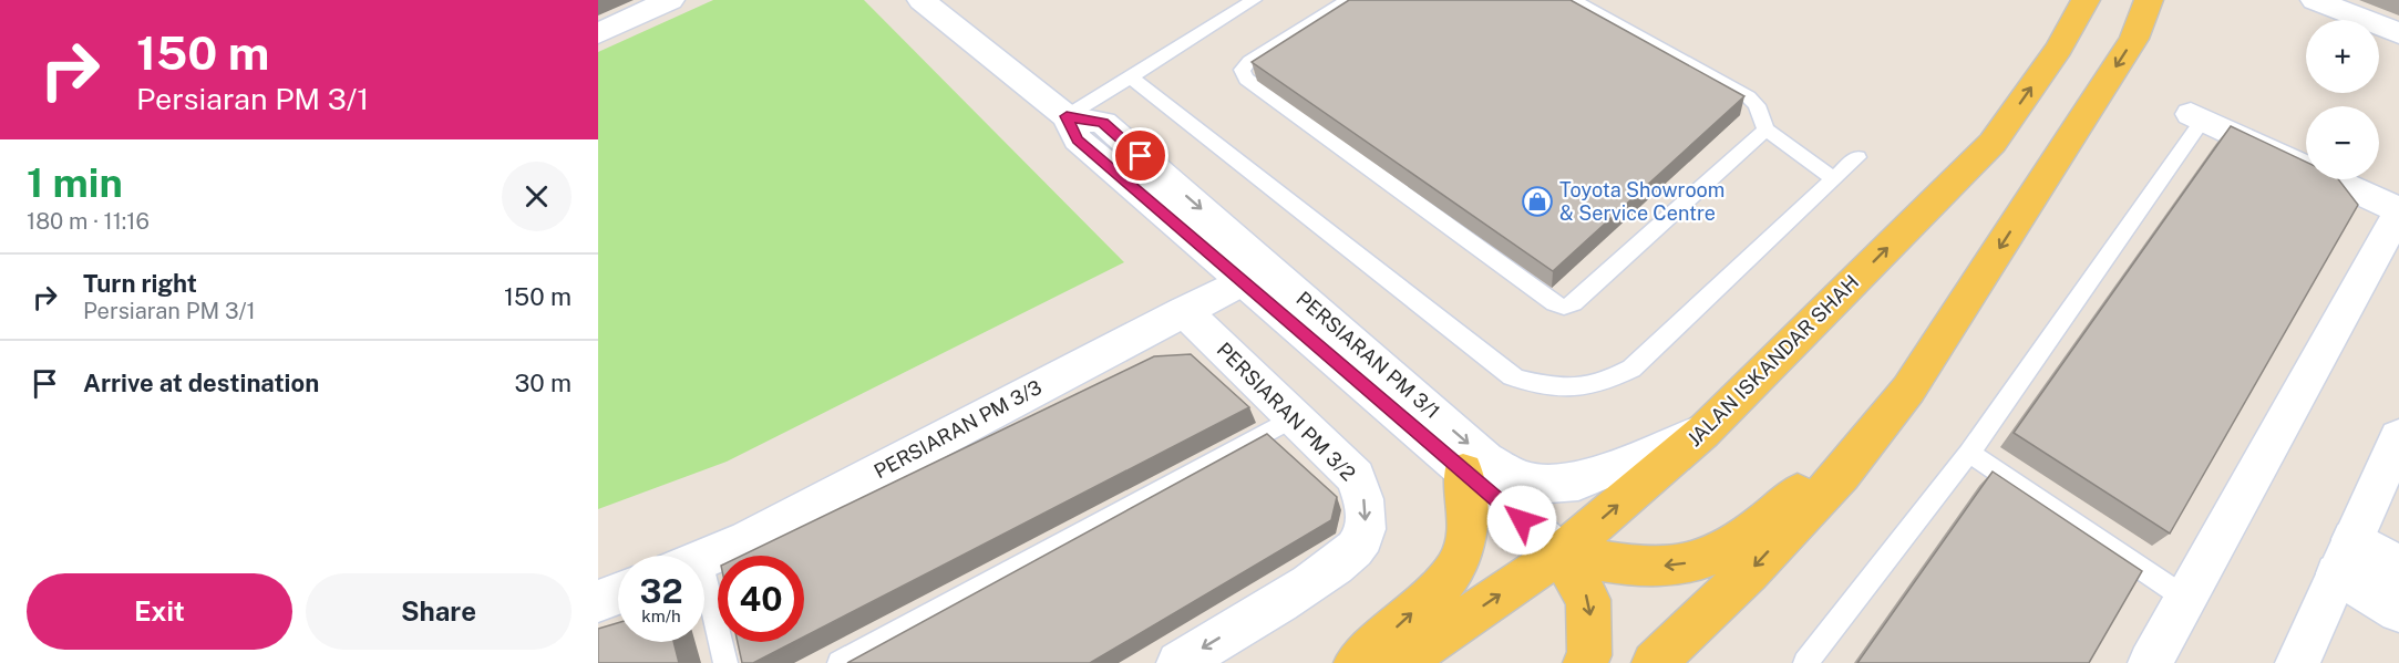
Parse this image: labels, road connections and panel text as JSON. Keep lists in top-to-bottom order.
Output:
{
  "streets": {
    "main road": ["JALAN ISKANDAR SHAH"],
    "street": ["PERSIARAN PM 3/1", "PERSIARAN PM 3/2", "PERSIARAN PM 3/3"]
  },
  "crossings": [
    ["PERSIARAN PM 3/1", "JALAN ISKANDAR SHAH"],
    ["PERSIARAN PM 3/1", "PERSIARAN PM 3/3"],
    ["PERSIARAN PM 3/2", "PERSIARAN PM 3/3"]
  ],
  "places": {
    "shop": ["Toyota Showroom & Service Centre"]
  },
  "page": {
    "turn": ["150 m", "Persiaran PM 3/1"],
    "map_buttons": ["+", "−"],
    "heading": ["1 min", "180 m · 11:16"],
    "list": [
      {
        "name": "Turn right",
        "note": "Persiaran PM 3/1",
        "value": "150 m"
      },
      {
        "name": "Arrive at destination",
        "value": "30 m"
      }
    ],
    "speed": "32 km/h",
    "limit": "40",
    "buttons": ["Exit", "Share"]
  }
}
